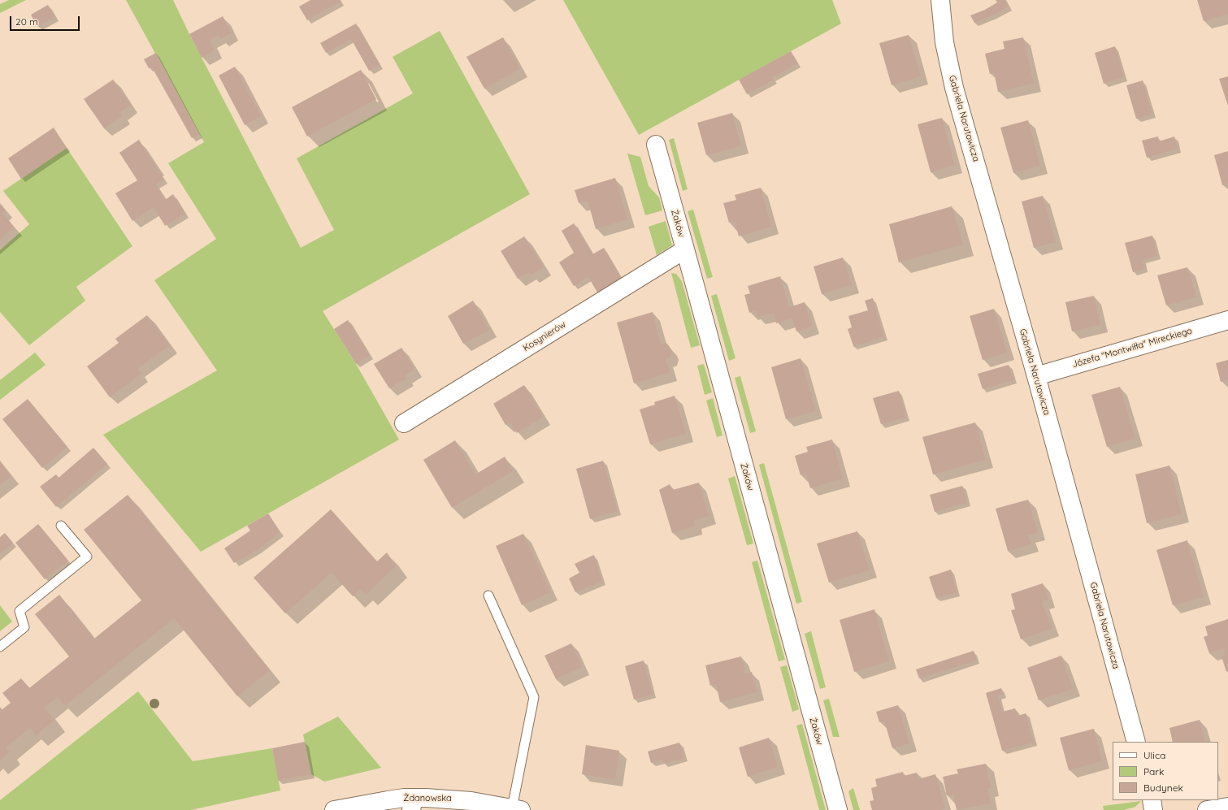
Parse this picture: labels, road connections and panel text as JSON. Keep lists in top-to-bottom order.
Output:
{
  "streets": {
    "street": [
      "Gabriela Narutowicza",
      "Żaków",
      "Kosynierów",
      "Józefa \"Montwiłła\" Mireckiego",
      "Żdanowska"
    ]
  },
  "crossings": [
    ["Gabriela Narutowicza", "Józefa \"Montwiłła\" Mireckiego"],
    ["Żaków", "Kosynierów"]
  ],
  "legend": ["Ulica", "Park", "Budynek"],
  "scale_bar": "20 m"
}
